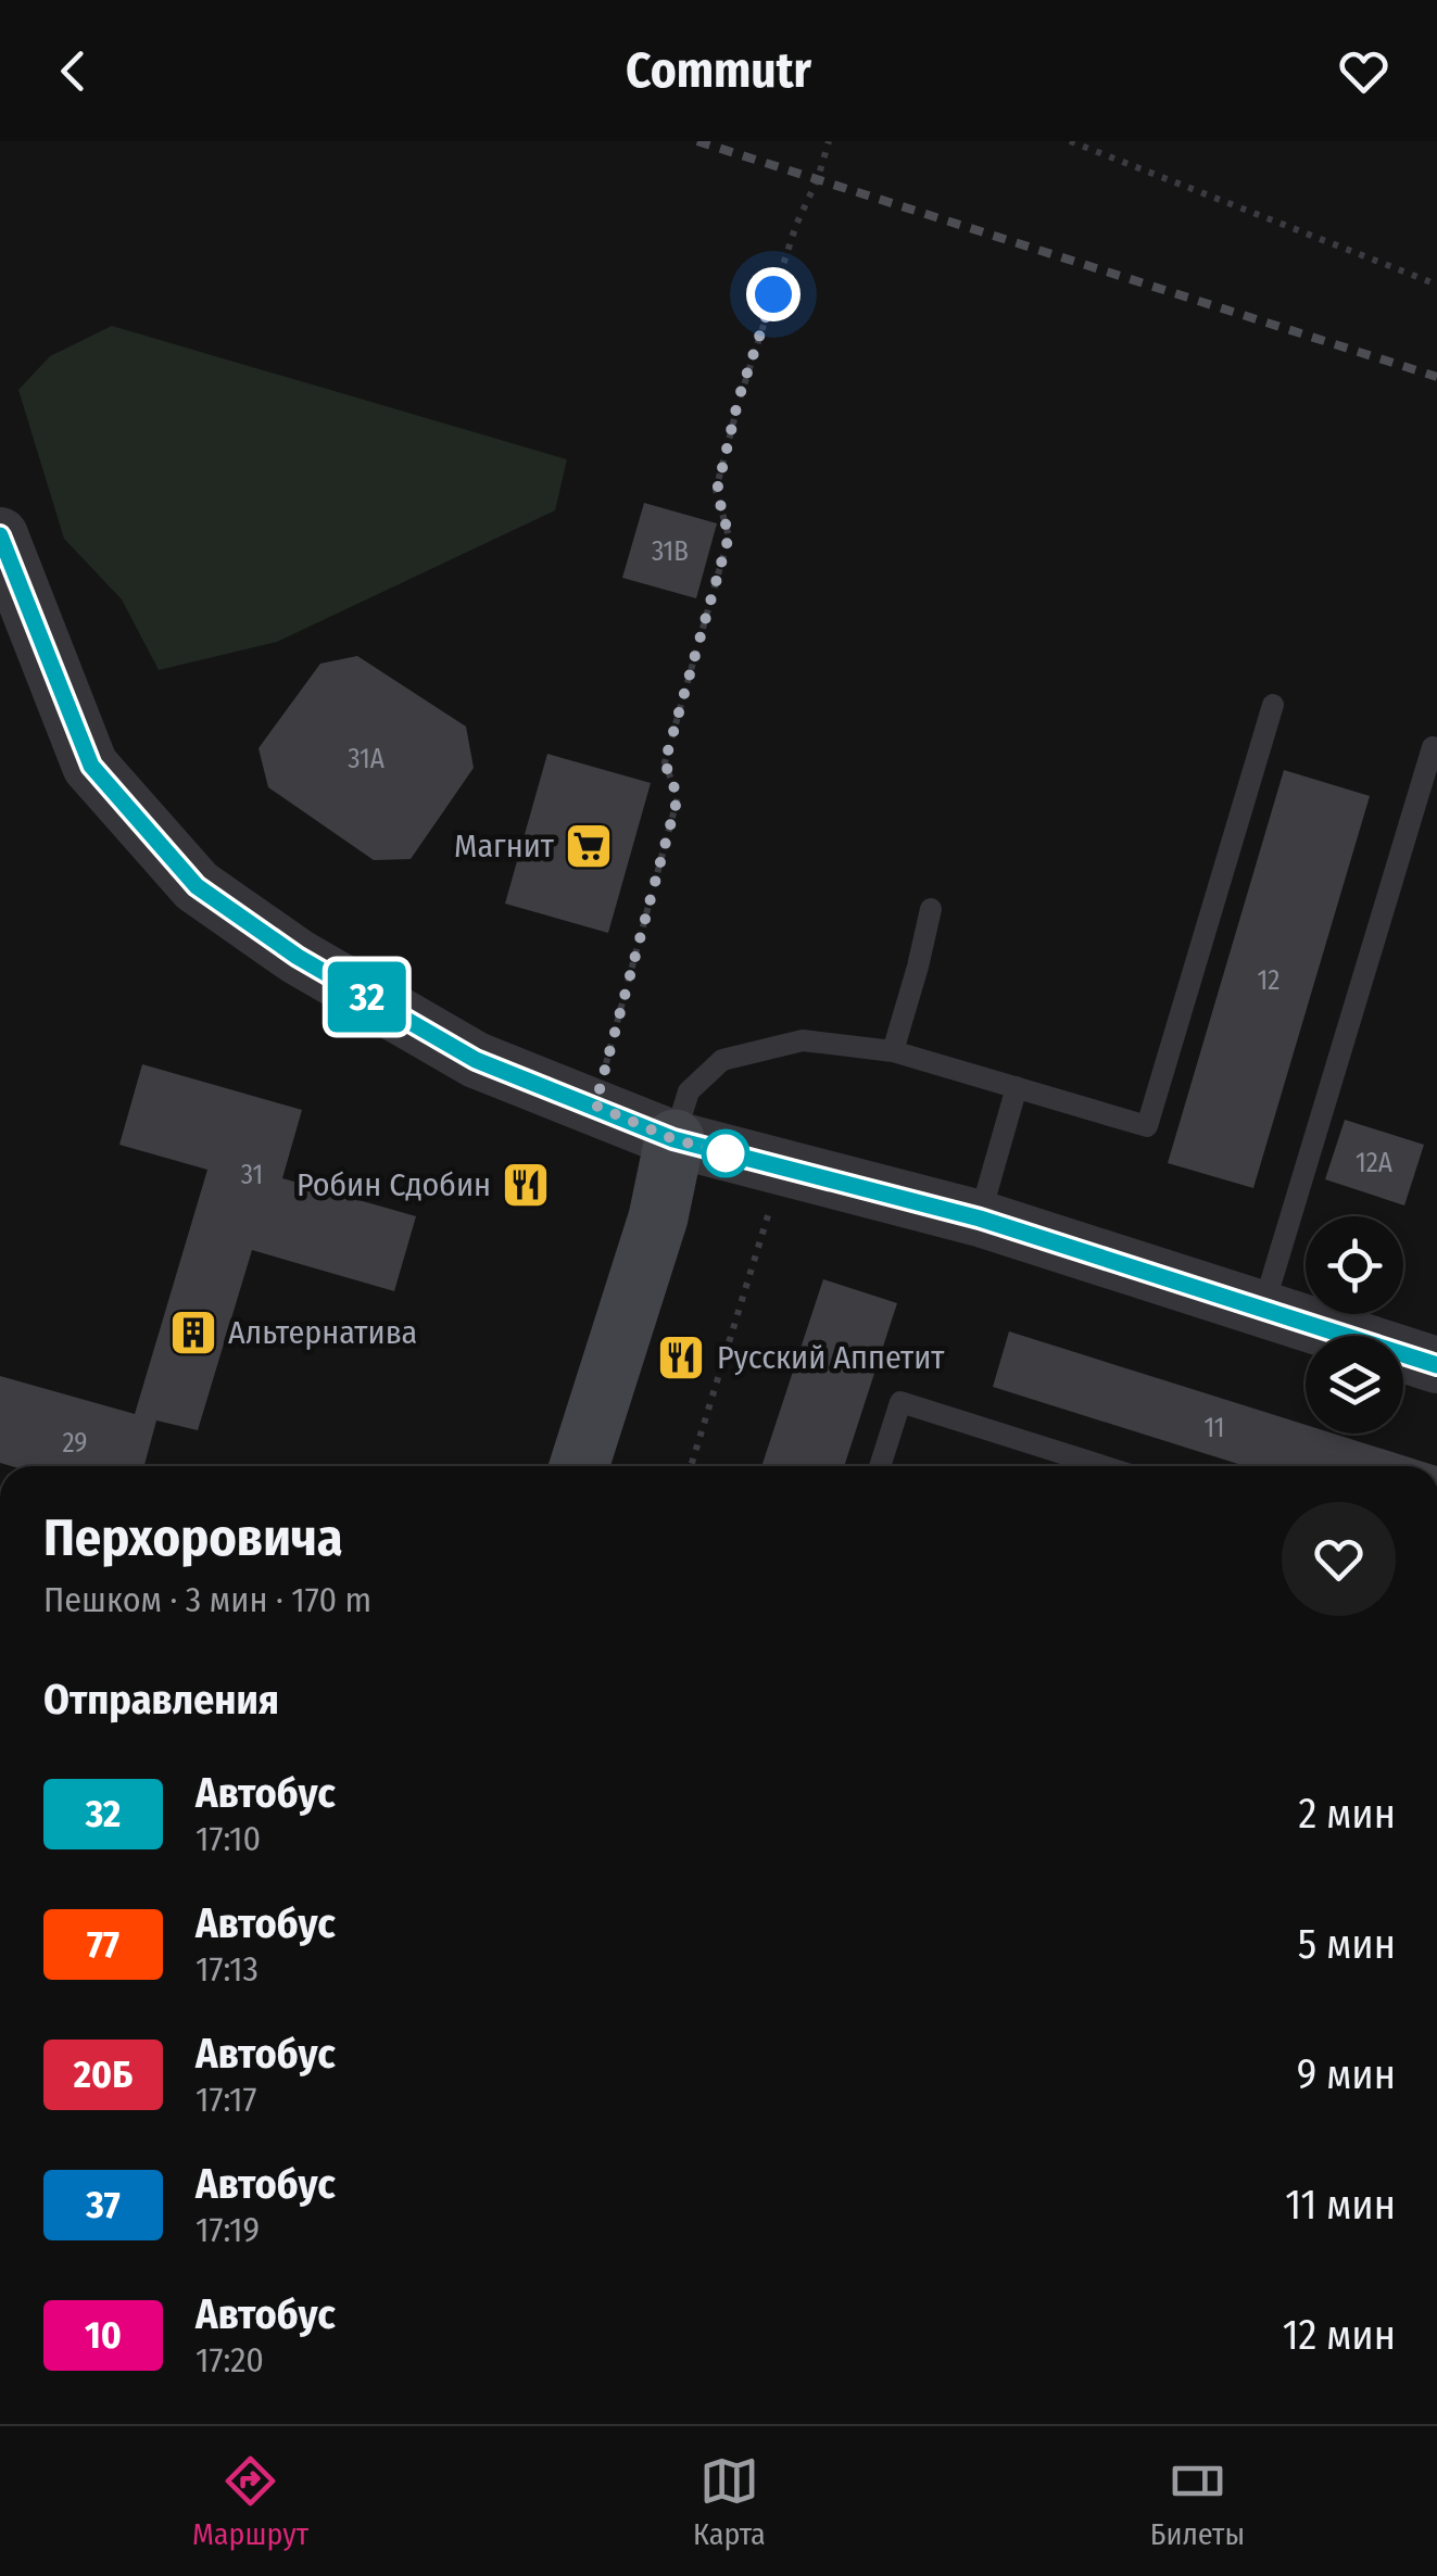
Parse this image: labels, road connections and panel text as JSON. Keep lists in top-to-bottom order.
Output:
{
  "places": {
    "supermarket": ["Магнит"],
    "restaurant": ["Робин Сдобин", "Русский Аппетит"],
    "building": ["Альтернатива"]
  },
  "lines": ["bus line 32"],
  "house_numbers": [
    "31В",
    "31А",
    "12",
    "12А",
    "31",
    "11",
    "29"
  ],
  "page": {
    "header": "Commutr",
    "on_map": "32",
    "heading": [
      ["Перхоровича", "Пешком · 3 мин · 170 m"],
      "Отправления"
    ],
    "list": [
      {
        "mark": "32",
        "name": "Автобус",
        "note": "17:10",
        "value": "2 мин"
      },
      {
        "mark": "77",
        "name": "Автобус",
        "note": "17:13",
        "value": "5 мин"
      },
      {
        "mark": "20Б",
        "name": "Автобус",
        "note": "17:17",
        "value": "9 мин"
      },
      {
        "mark": "37",
        "name": "Автобус",
        "note": "17:19",
        "value": "11 мин"
      },
      {
        "mark": "10",
        "name": "Автобус",
        "note": "17:20",
        "value": "12 мин"
      }
    ],
    "tabs": ["Маршрут", "Карта", "Билеты"]
  }
}
